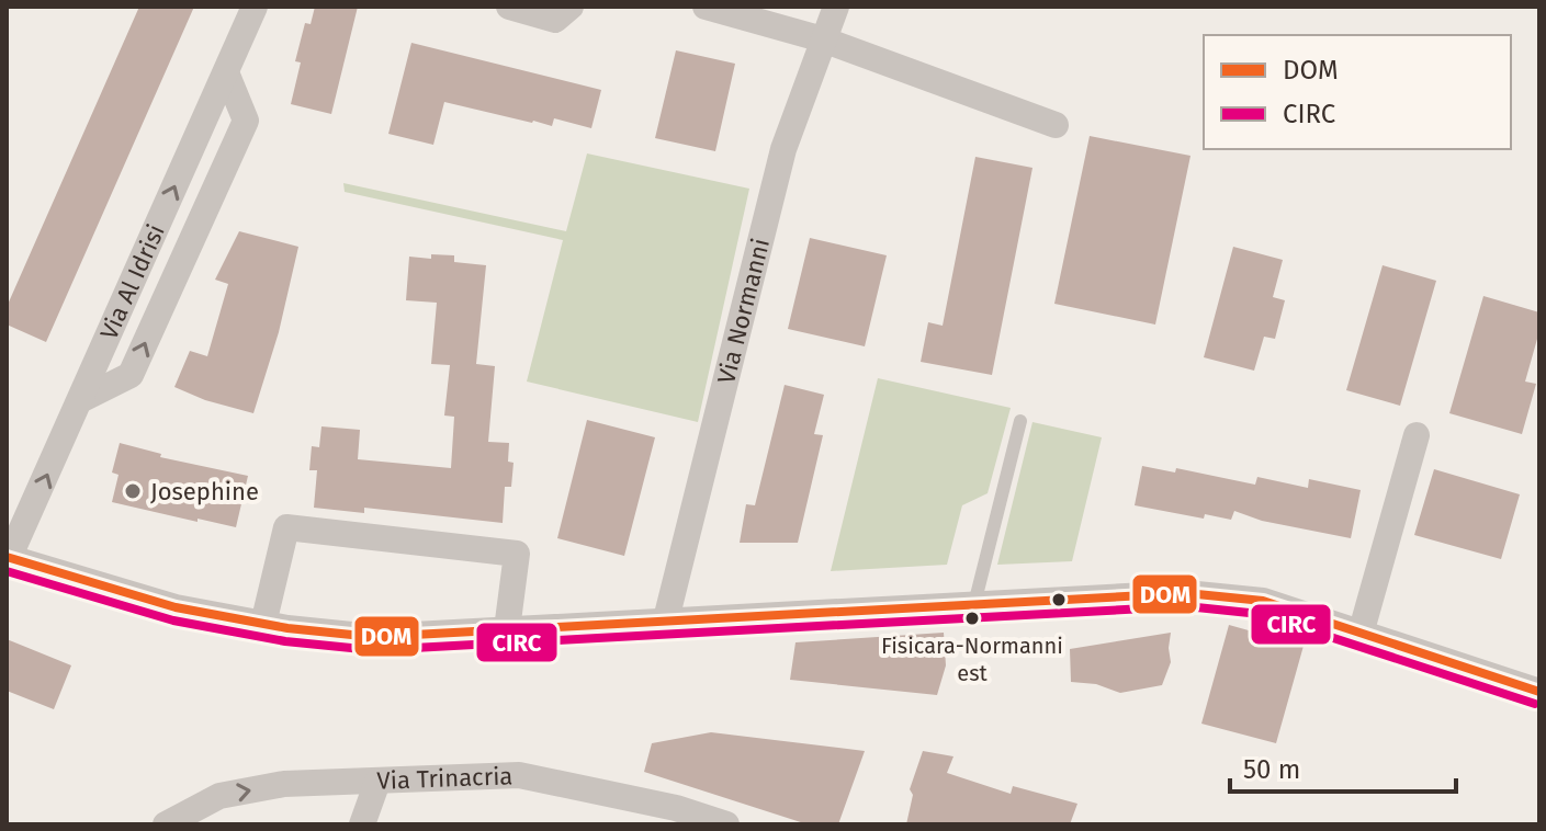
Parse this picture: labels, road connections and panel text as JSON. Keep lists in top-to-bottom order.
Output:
{
  "streets": {
    "street": ["Via Al Idrisi", "Via Normanni", "Via Trinacria"]
  },
  "places": ["Josephine", "Fisicara-Normanni est"],
  "lines": ["transit line DOM", "transit line CIRC"],
  "legend": ["DOM", "CIRC"],
  "scale_bar": "50 m"
}
